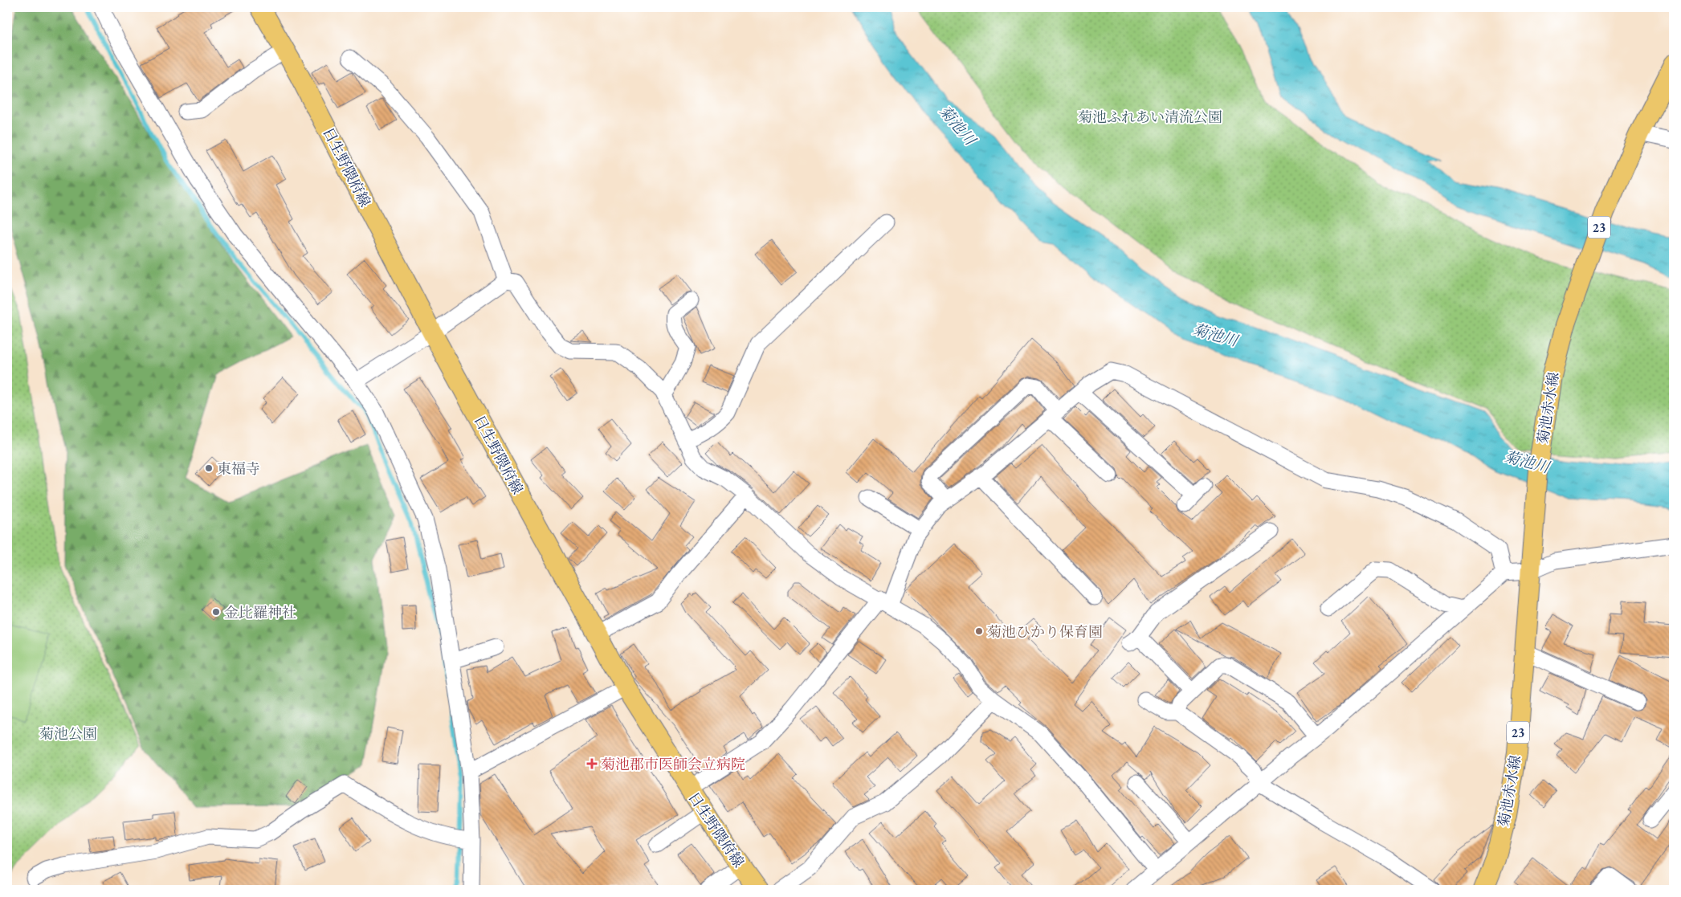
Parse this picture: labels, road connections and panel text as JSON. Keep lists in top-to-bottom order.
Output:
{
  "streets": {
    "main road": ["日生野隈府線", "23", "菊池赤水線"]
  },
  "water": ["菊池川"],
  "parks": ["菊池ふれあい清流公園", "菊池公園"],
  "places": {
    "other": ["東福寺", "金比羅神社", "菊池ひかり保育園"],
    "health": ["菊池郡市医師会立病院"]
  }
}
